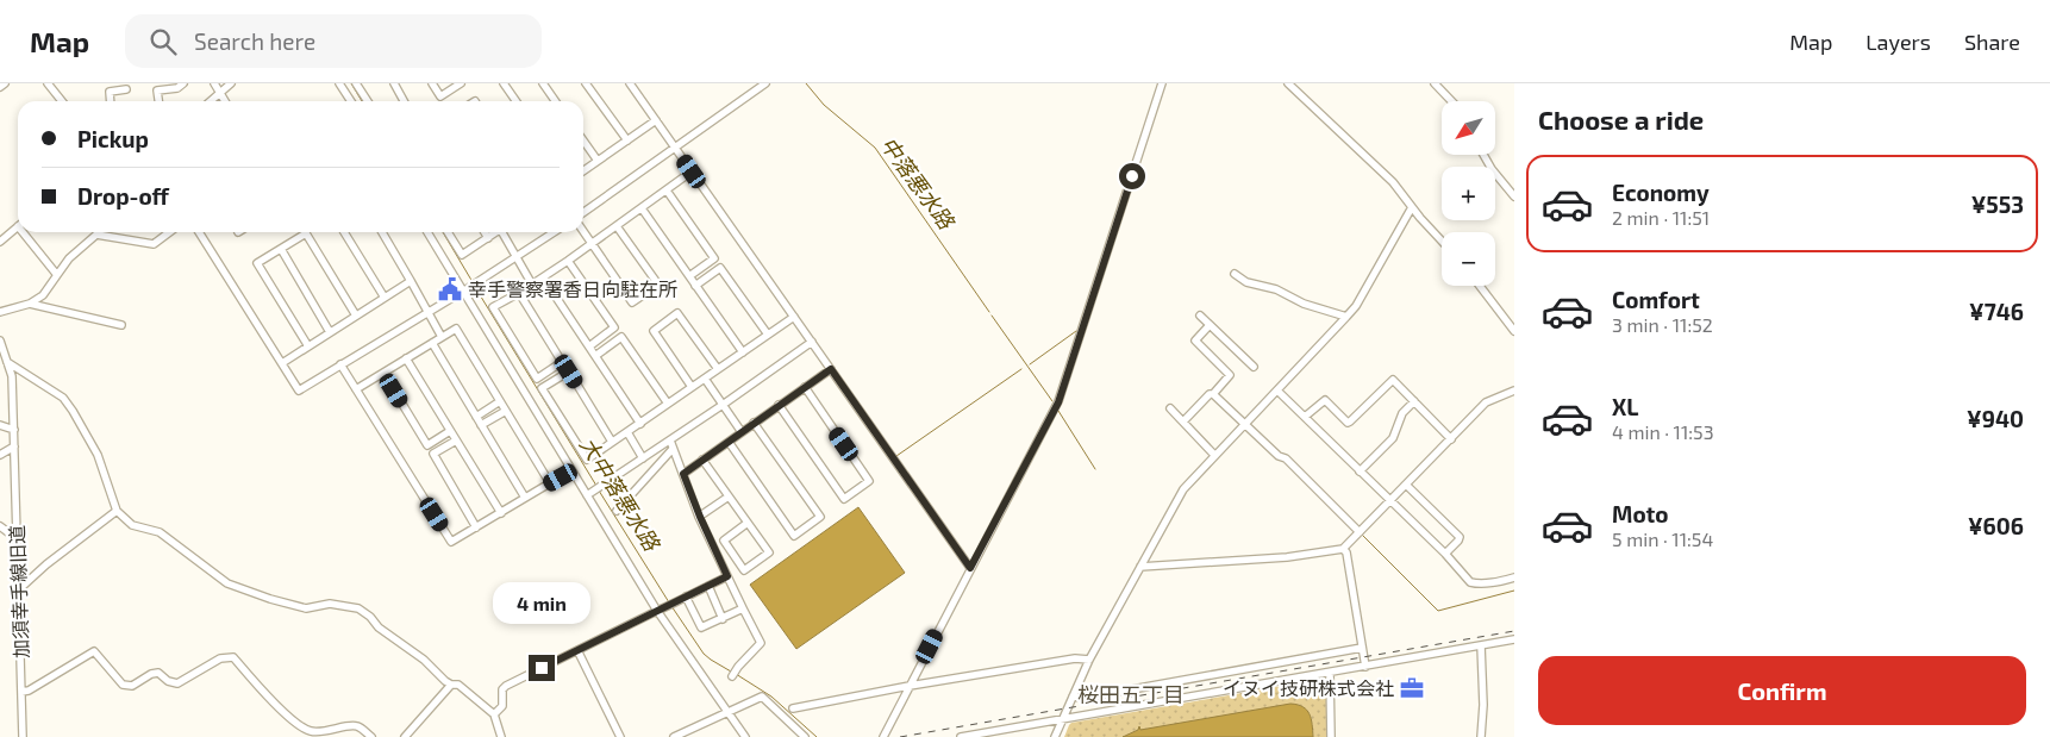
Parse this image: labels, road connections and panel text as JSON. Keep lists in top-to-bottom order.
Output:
{
  "streets": {
    "street": ["加須幸手線旧道"]
  },
  "districts": ["桜田五丁目"],
  "water": ["中落悪水路", "大中落悪水路"],
  "places": {
    "public building": ["幸手警察署香日向駐在所"],
    "office": ["イヌイ技研株式会社"]
  },
  "north": "bottom left",
  "page": {
    "header": "Map",
    "search": "Search here",
    "nav": ["Map", "Layers", "Share"],
    "heading": "Choose a ride",
    "map_buttons": ["+", "−"],
    "banner": ["Pickup", "Drop-off"],
    "list": [
      {
        "name": "Economy",
        "note": "2 min · 11:51",
        "value": "¥553"
      },
      {
        "name": "Comfort",
        "note": "3 min · 11:52",
        "value": "¥746"
      },
      {
        "name": "XL",
        "note": "4 min · 11:53",
        "value": "¥940"
      },
      {
        "name": "Moto",
        "note": "5 min · 11:54",
        "value": "¥606"
      }
    ],
    "bubble": "4 min",
    "buttons": "Confirm"
  }
}
